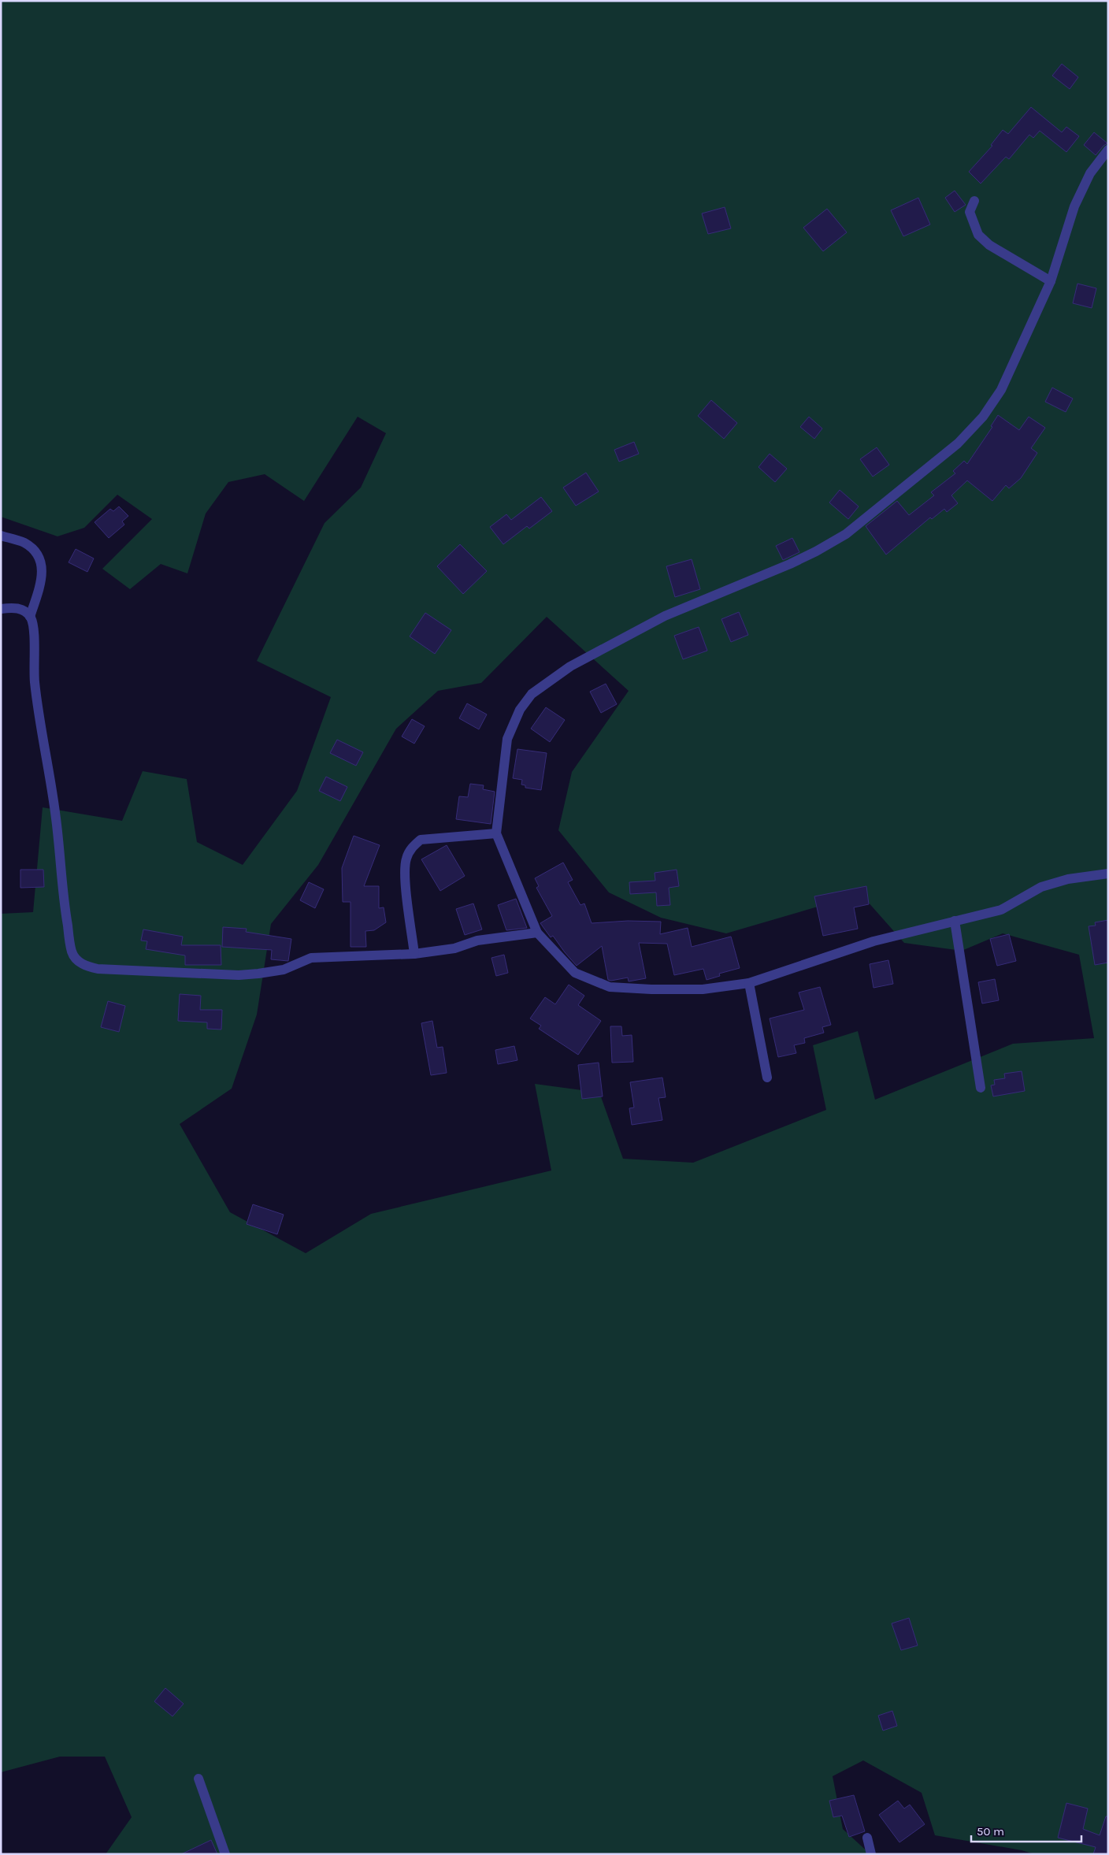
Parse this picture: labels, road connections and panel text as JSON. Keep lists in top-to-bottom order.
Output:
{
  "scale_bar": "50 m"
}
